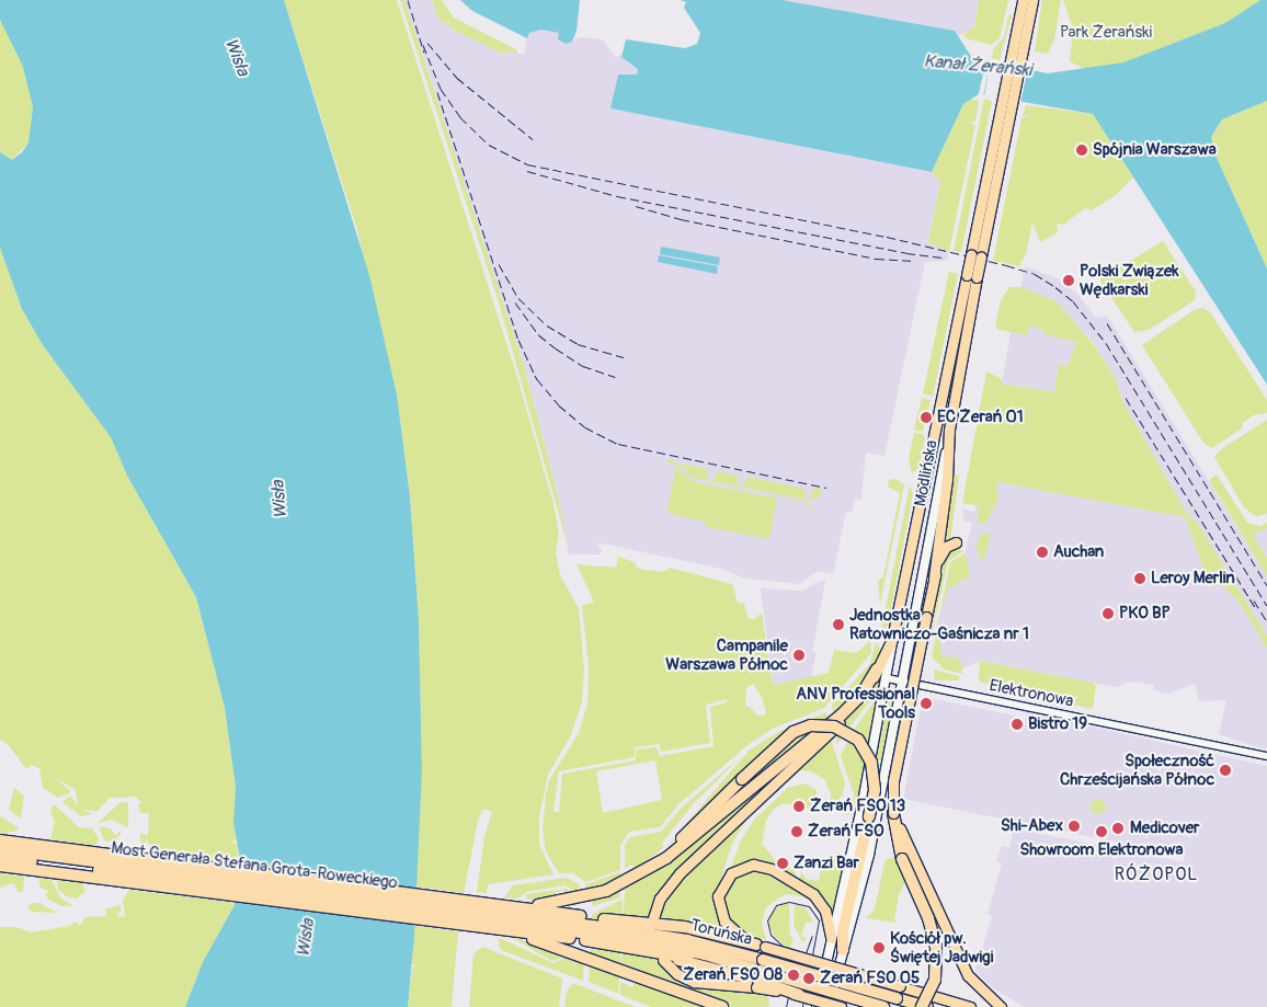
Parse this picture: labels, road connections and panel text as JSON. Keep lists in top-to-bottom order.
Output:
{
  "streets": {
    "highway": ["Most Generała Stefana Grota-Roweckiego", "Toruńska"],
    "main road": ["Modlińska"],
    "street": ["Elektronowa"]
  },
  "crossings": [
    ["Modlińska", "Elektronowa"],
    ["Modlińska", "Toruńska"],
    ["Most Generała Stefana Grota-Roweckiego", "Toruńska"]
  ],
  "districts": ["RÓŻOPOL"],
  "water": ["Wisła", "Kanał Żerański"],
  "parks": ["Park Żerański"],
  "places": [
    "Spójnia Warszawa",
    "Polski Związek Wędkarski",
    "EC Żerań 01",
    "Auchan",
    "Leroy Merlin",
    "PKO BP",
    "Jednostka Ratowniczo-Gaśnicza nr 1",
    "Campanile Warszawa Północ",
    "ANV Professional Tools",
    "Bistro 19",
    "Społeczność Chrześcijańska Północ",
    "Żerań FSO 13",
    "Shi-Abex",
    "Medicover",
    "Żerań FSO",
    "Showroom Elektronowa",
    "Zanzi Bar",
    "Kościół pw. Świętej Jadwigi",
    "Żerań FSO 08",
    "Żerań FSO 05"
  ]
}
